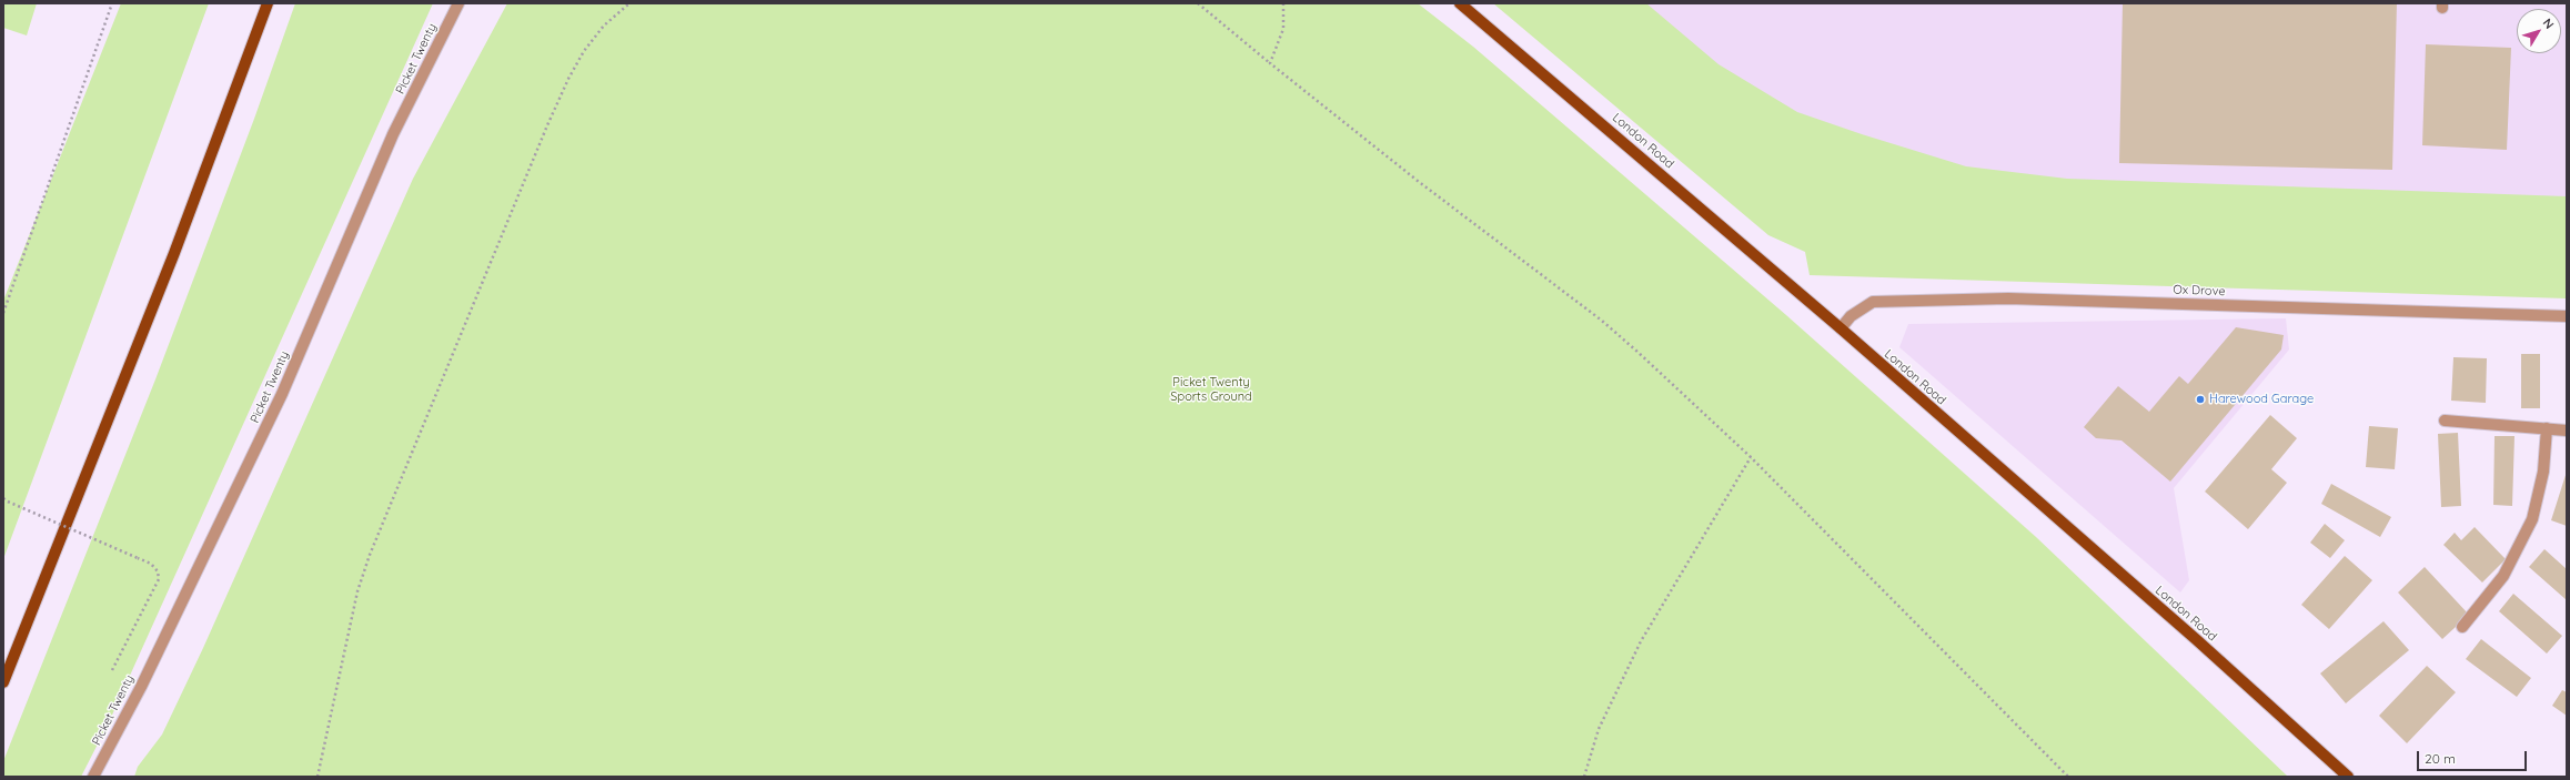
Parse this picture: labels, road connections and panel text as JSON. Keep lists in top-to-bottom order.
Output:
{
  "streets": {
    "main road": ["London Road"],
    "street": ["Picket Twenty", "Ox Drove"]
  },
  "crossings": [
    ["London Road", "Ox Drove"]
  ],
  "parks": ["Picket Twenty Sports Ground"],
  "places": ["Harewood Garage"],
  "scale_bar": "20 m",
  "north": "top right"
}
